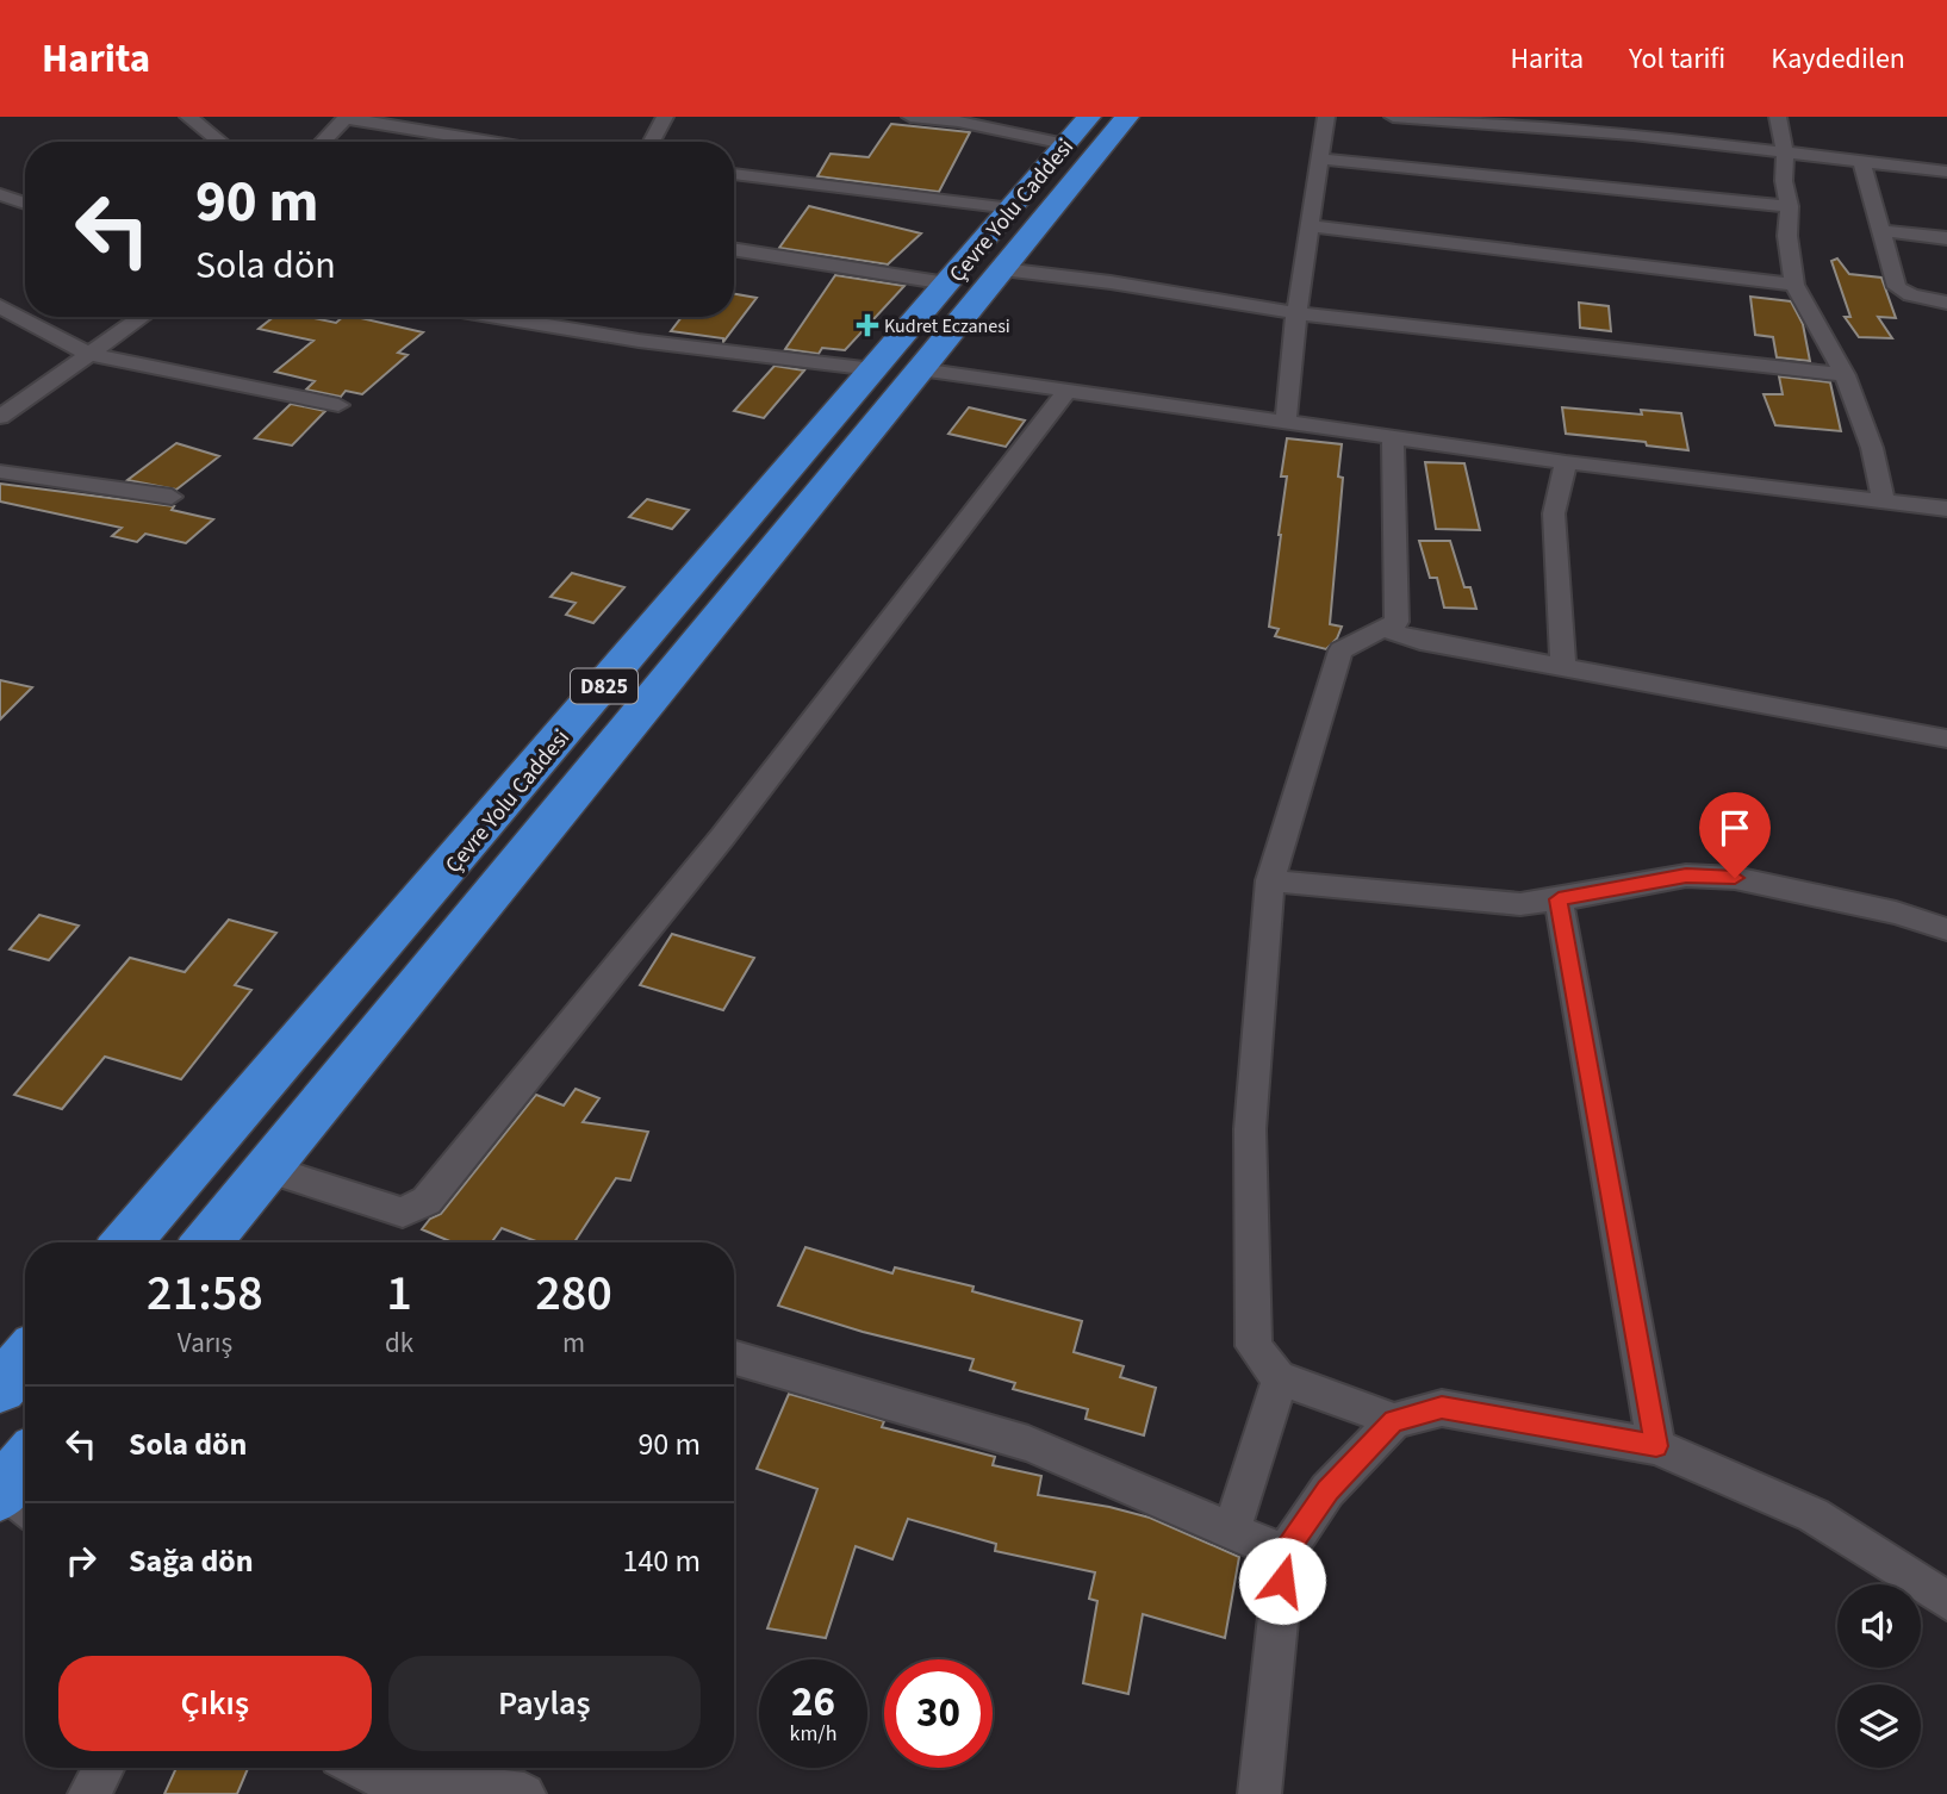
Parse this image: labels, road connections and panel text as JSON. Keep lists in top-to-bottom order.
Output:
{
  "streets": {
    "highway": ["Çevre Yolu Caddesi", "D825"]
  },
  "places": {
    "health": ["Kudret Eczanesi"]
  },
  "page": {
    "header": "Harita",
    "nav": ["Harita", "Yol tarifi", "Kaydedilen"],
    "turn": ["90 m", "Sola dön"],
    "eta": [
      "21:58",
      "Varış",
      "1",
      "dk",
      "280",
      "m"
    ],
    "list": [
      {
        "name": "Sola dön",
        "value": "90 m"
      },
      {
        "name": "Sağa dön",
        "value": "140 m"
      }
    ],
    "buttons": ["Çıkış", "Paylaş"],
    "speed": "26 km/h",
    "limit": "30"
  }
}
